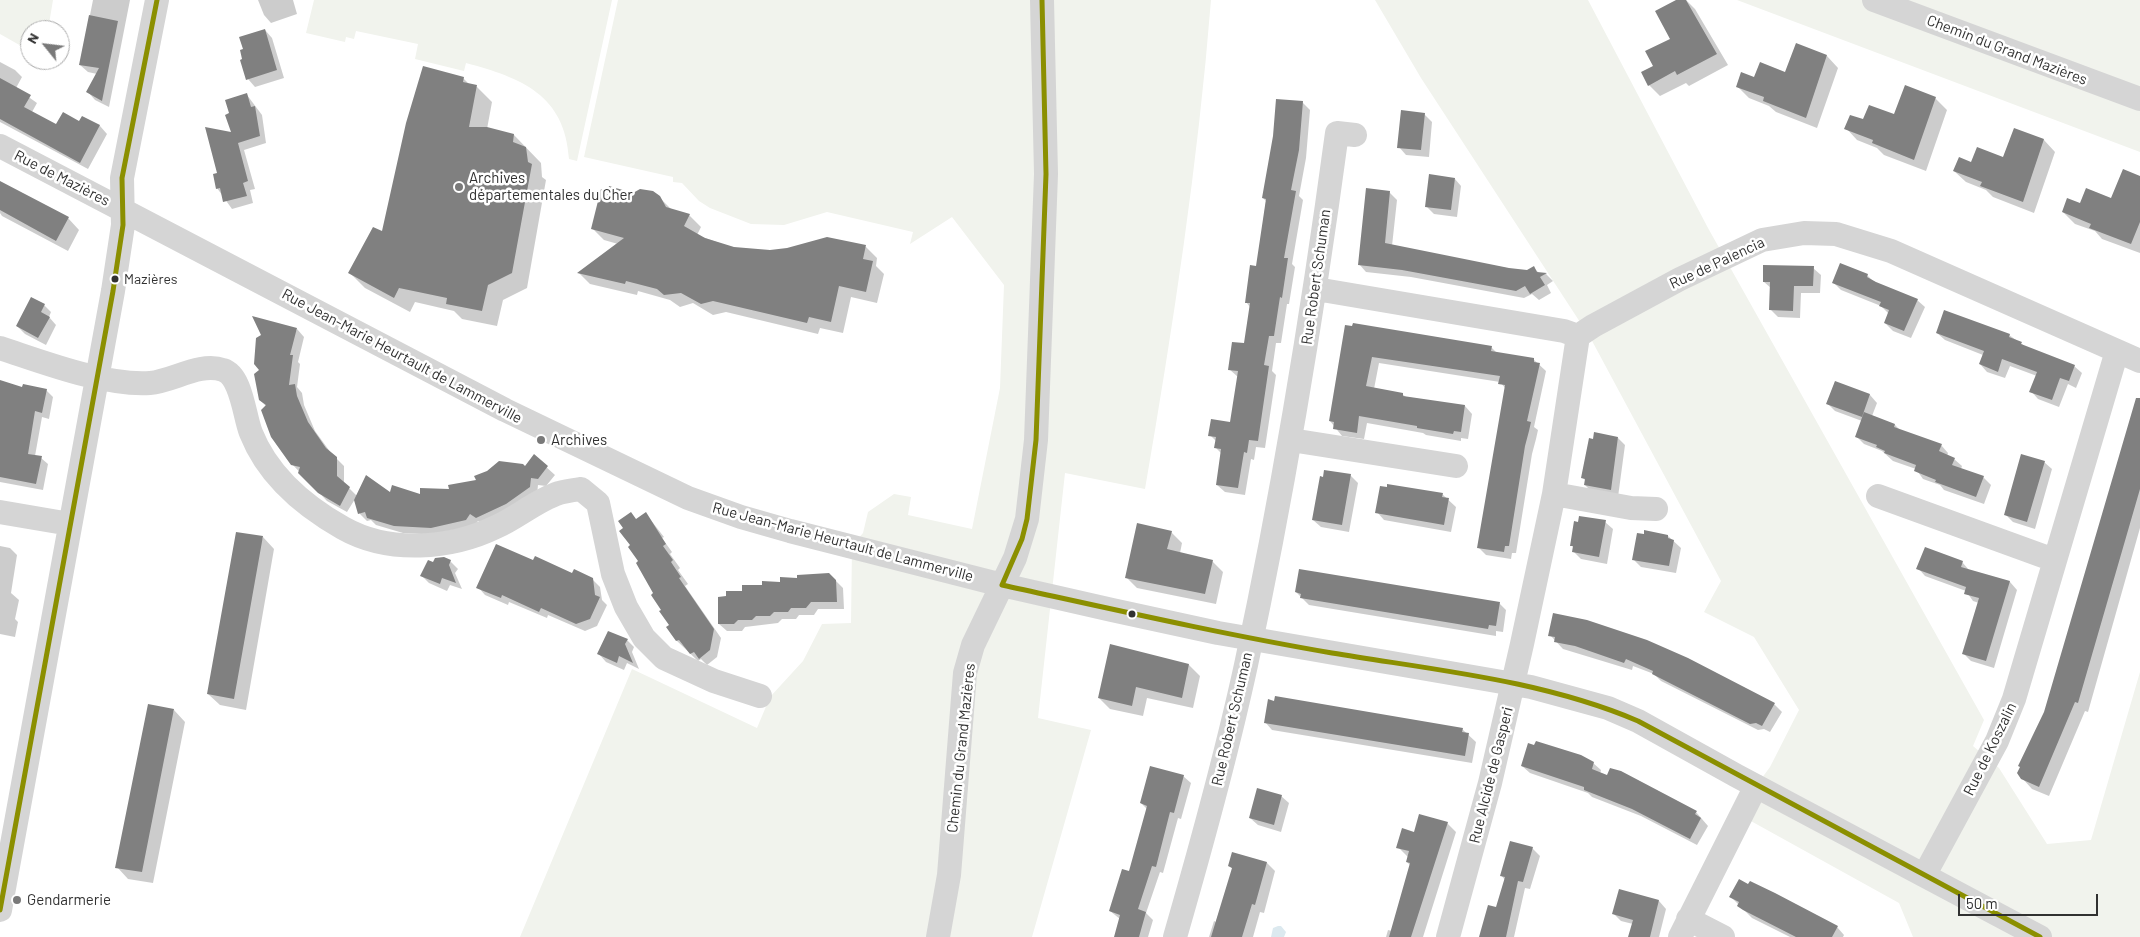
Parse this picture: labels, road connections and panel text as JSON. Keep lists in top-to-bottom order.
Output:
{
  "streets": {
    "street": [
      "Chemin du Grand Mazières",
      "Rue de Mazières",
      "Rue de Palencia",
      "Rue Robert Schuman",
      "Rue Jean-Marie Heurtault de Lammerville",
      "Rue de Koszalin",
      "Rue Alcide de Gasperi"
    ]
  },
  "crossings": [
    ["Chemin du Grand Mazières", "Rue Jean-Marie Heurtault de Lammerville"],
    ["Rue de Mazières", "Rue Jean-Marie Heurtault de Lammerville"],
    ["Rue de Palencia", "Rue de Koszalin"],
    ["Rue de Palencia", "Rue Alcide de Gasperi"],
    ["Rue Robert Schuman", "Rue Jean-Marie Heurtault de Lammerville"],
    ["Rue Jean-Marie Heurtault de Lammerville", "Rue de Koszalin"],
    ["Rue Jean-Marie Heurtault de Lammerville", "Rue Alcide de Gasperi"]
  ],
  "places": [
    "Archives départementales du Cher",
    "Mazières",
    "Archives",
    "Gendarmerie"
  ],
  "scale_bar": "50 m",
  "north": "top left"
}
